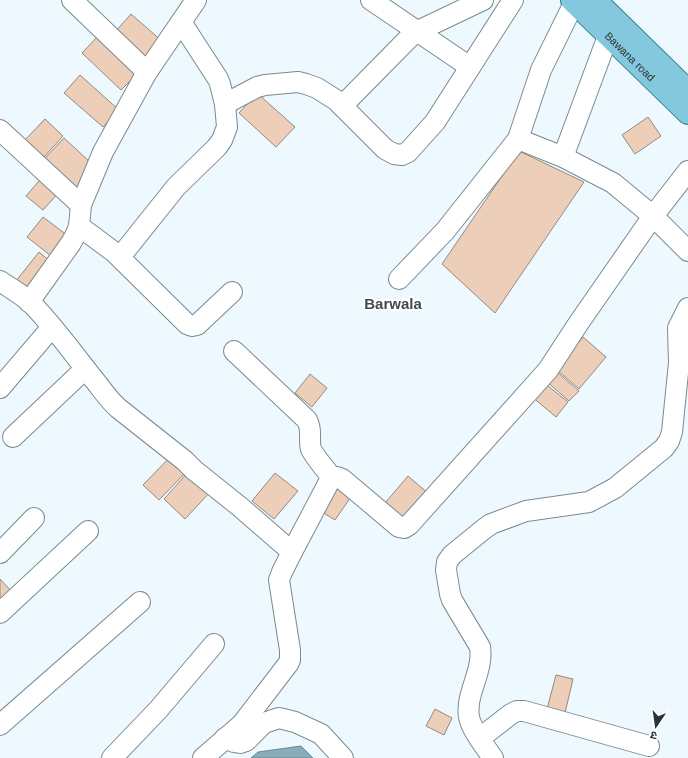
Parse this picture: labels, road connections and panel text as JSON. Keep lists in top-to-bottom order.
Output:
{
  "streets": {
    "main road": ["Bawana road"]
  },
  "districts": ["Barwala"],
  "north": "bottom"
}
